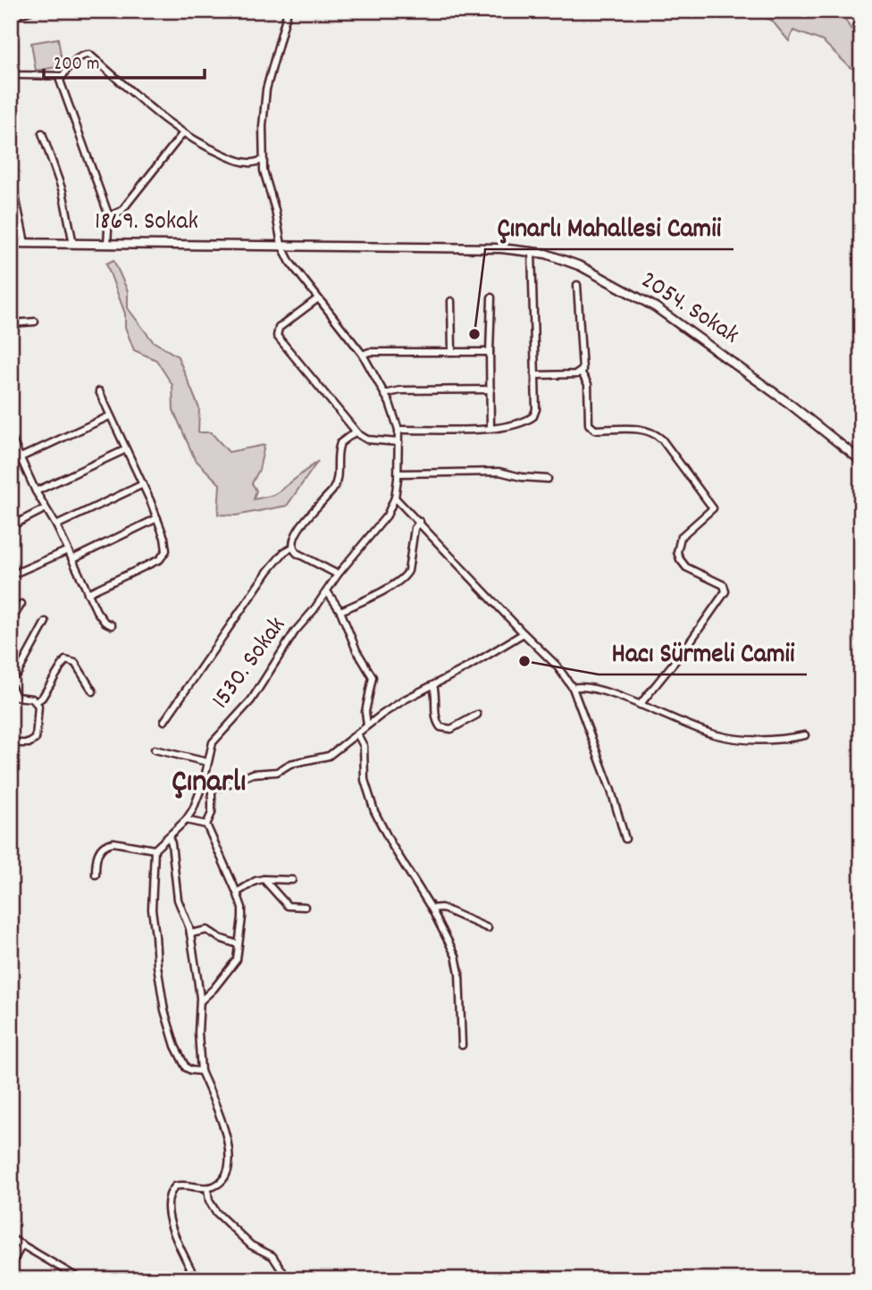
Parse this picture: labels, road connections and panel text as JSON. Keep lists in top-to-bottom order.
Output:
{
  "streets": {
    "main road": ["1869. Sokak", "2054. Sokak"],
    "street": ["1530. Sokak"]
  },
  "crossings": [
    ["1869. Sokak", "2054. Sokak"],
    ["1869. Sokak", "1530. Sokak"],
    ["2054. Sokak", "1530. Sokak"]
  ],
  "districts": ["Çınarlı"],
  "places": ["Çınarlı Mahallesi Camii", "Hacı Sürmeli Camii"],
  "scale_bar": "200 m"
}
